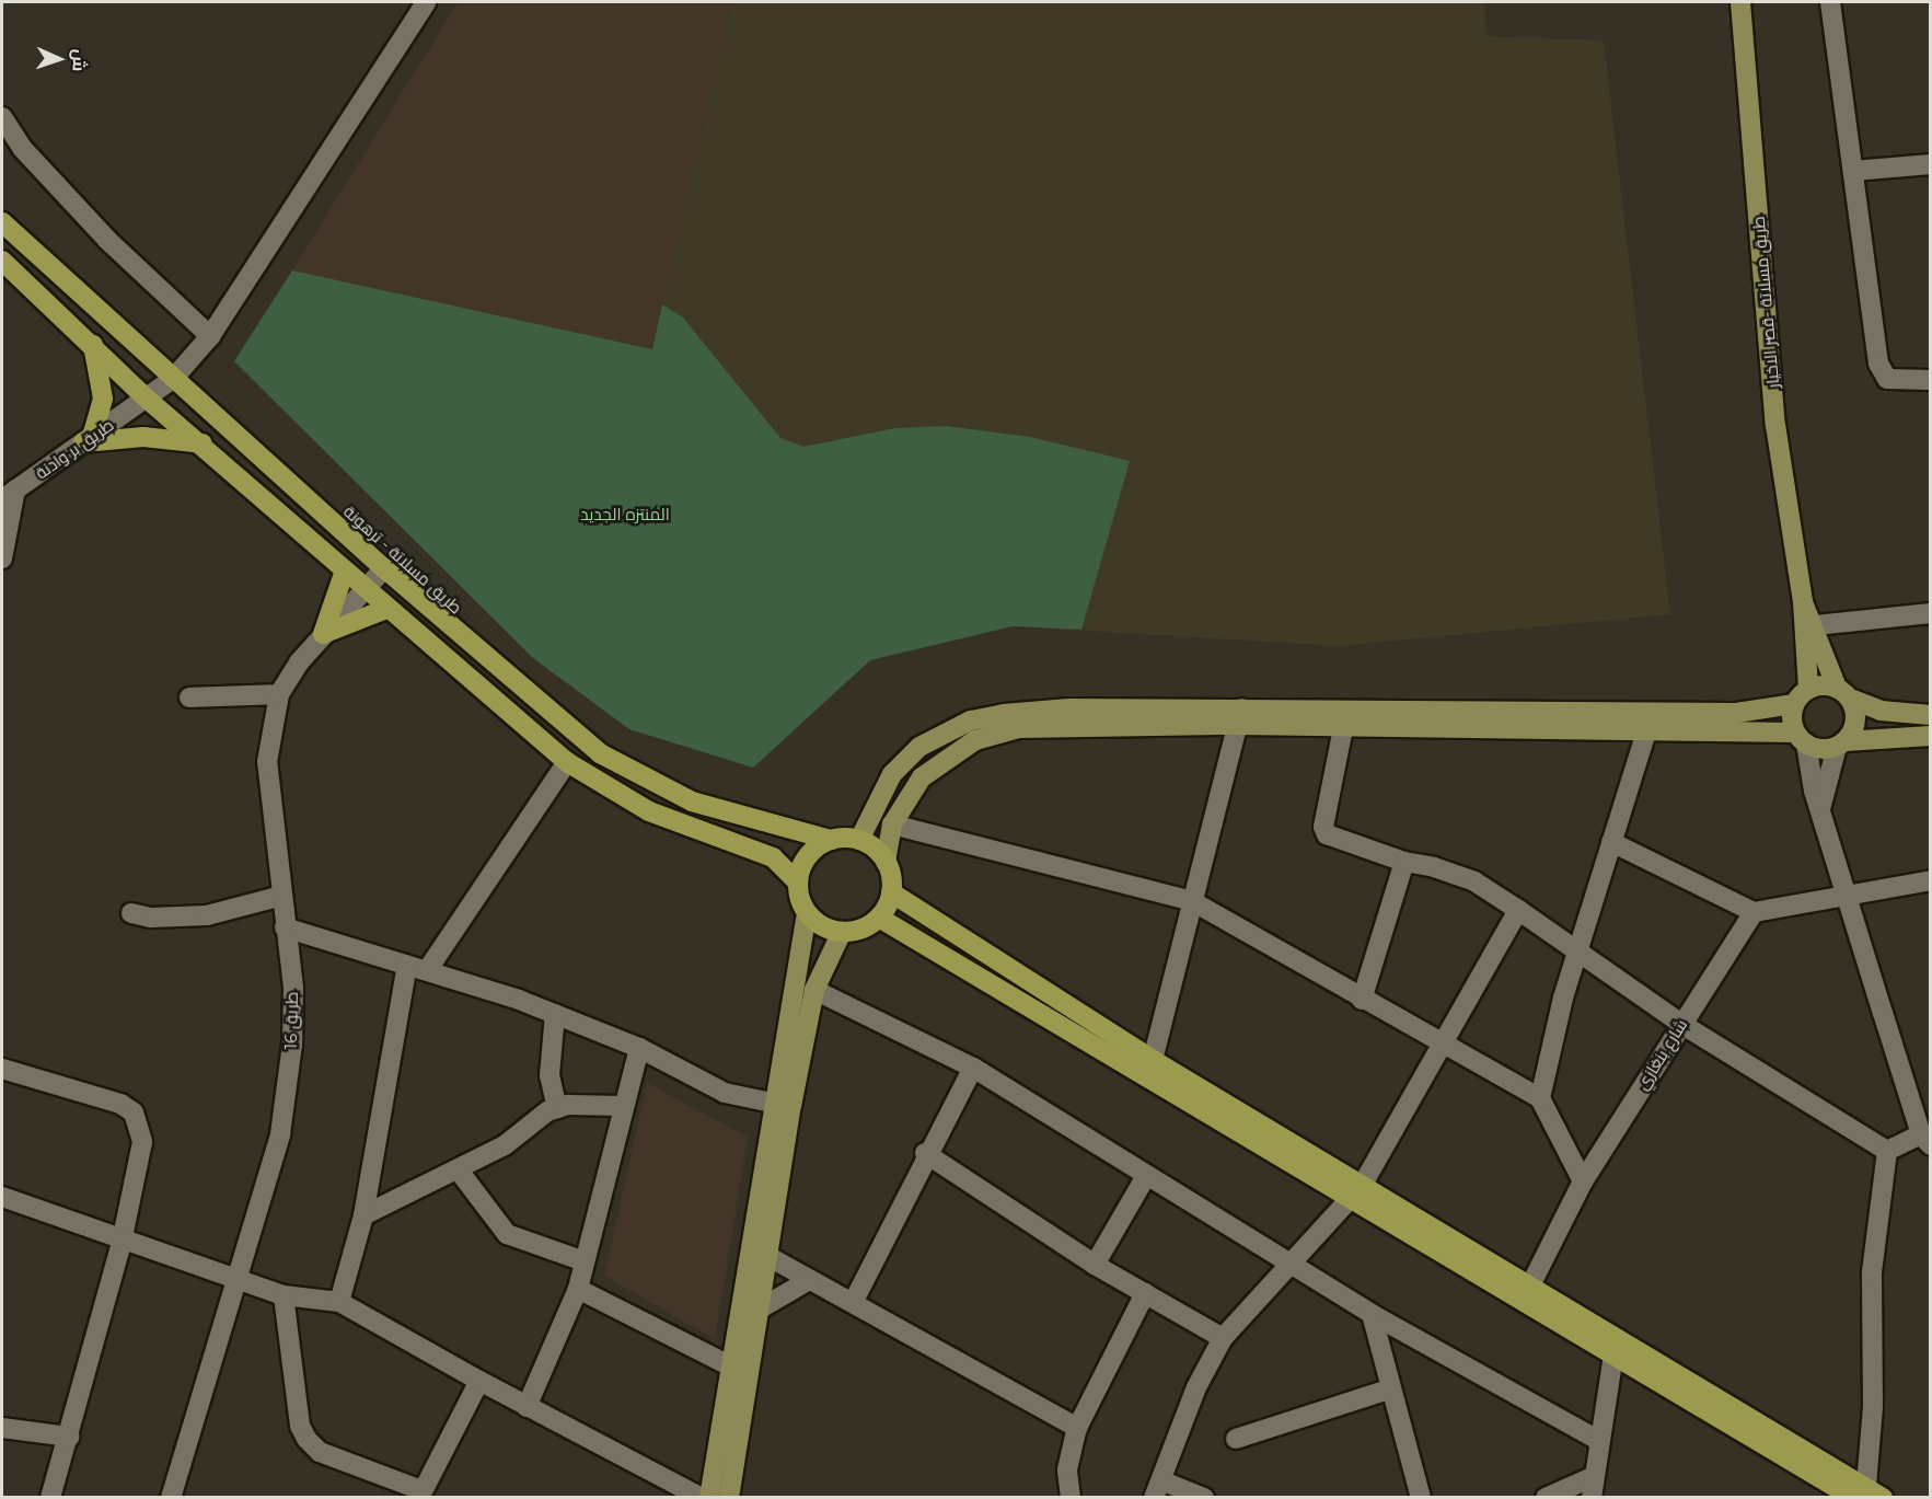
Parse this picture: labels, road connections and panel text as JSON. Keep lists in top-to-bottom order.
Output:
{
  "streets": {
    "highway": ["طريق مسلاتة - ترهونة"],
    "main road": ["طريق مسلاتة -قصر الاخيار"],
    "street": ["طريق بر وادنة", "طريق 16", "شارع بنغازي"]
  },
  "crossings": [
    ["طريق بر وادنة", "طريق مسلاتة - ترهونة"],
    ["طريق مسلاتة - ترهونة", "طريق 16"]
  ],
  "parks": ["المنتزه الجديد"],
  "north": "right"
}
